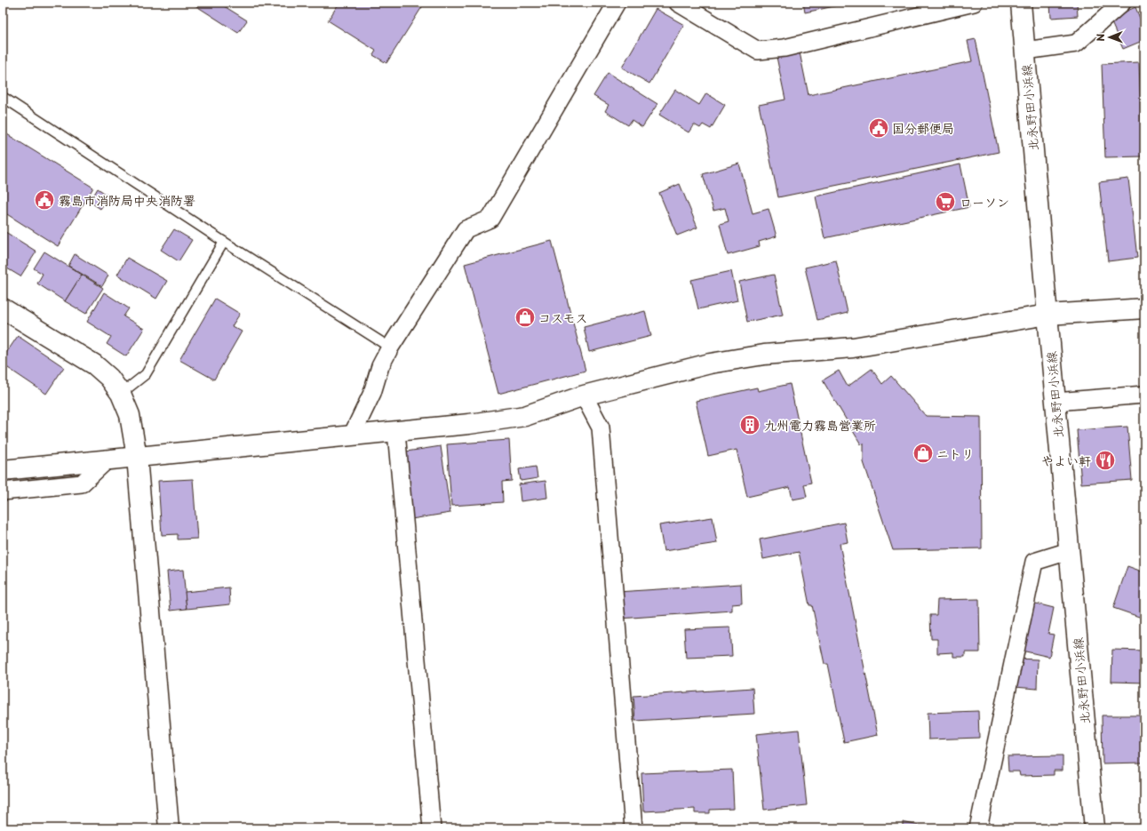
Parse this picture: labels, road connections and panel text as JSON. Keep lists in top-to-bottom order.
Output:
{
  "streets": {
    "street": ["北永野田小浜線"]
  },
  "places": {
    "public building": ["国分郵便局", "霧島市消防局中央消防署"],
    "supermarket": ["ローソン"],
    "shop": ["コスモス", "ニトリ"],
    "building": ["九州電力霧島営業所"],
    "restaurant": ["やよい軒"]
  },
  "north": "left"
}
